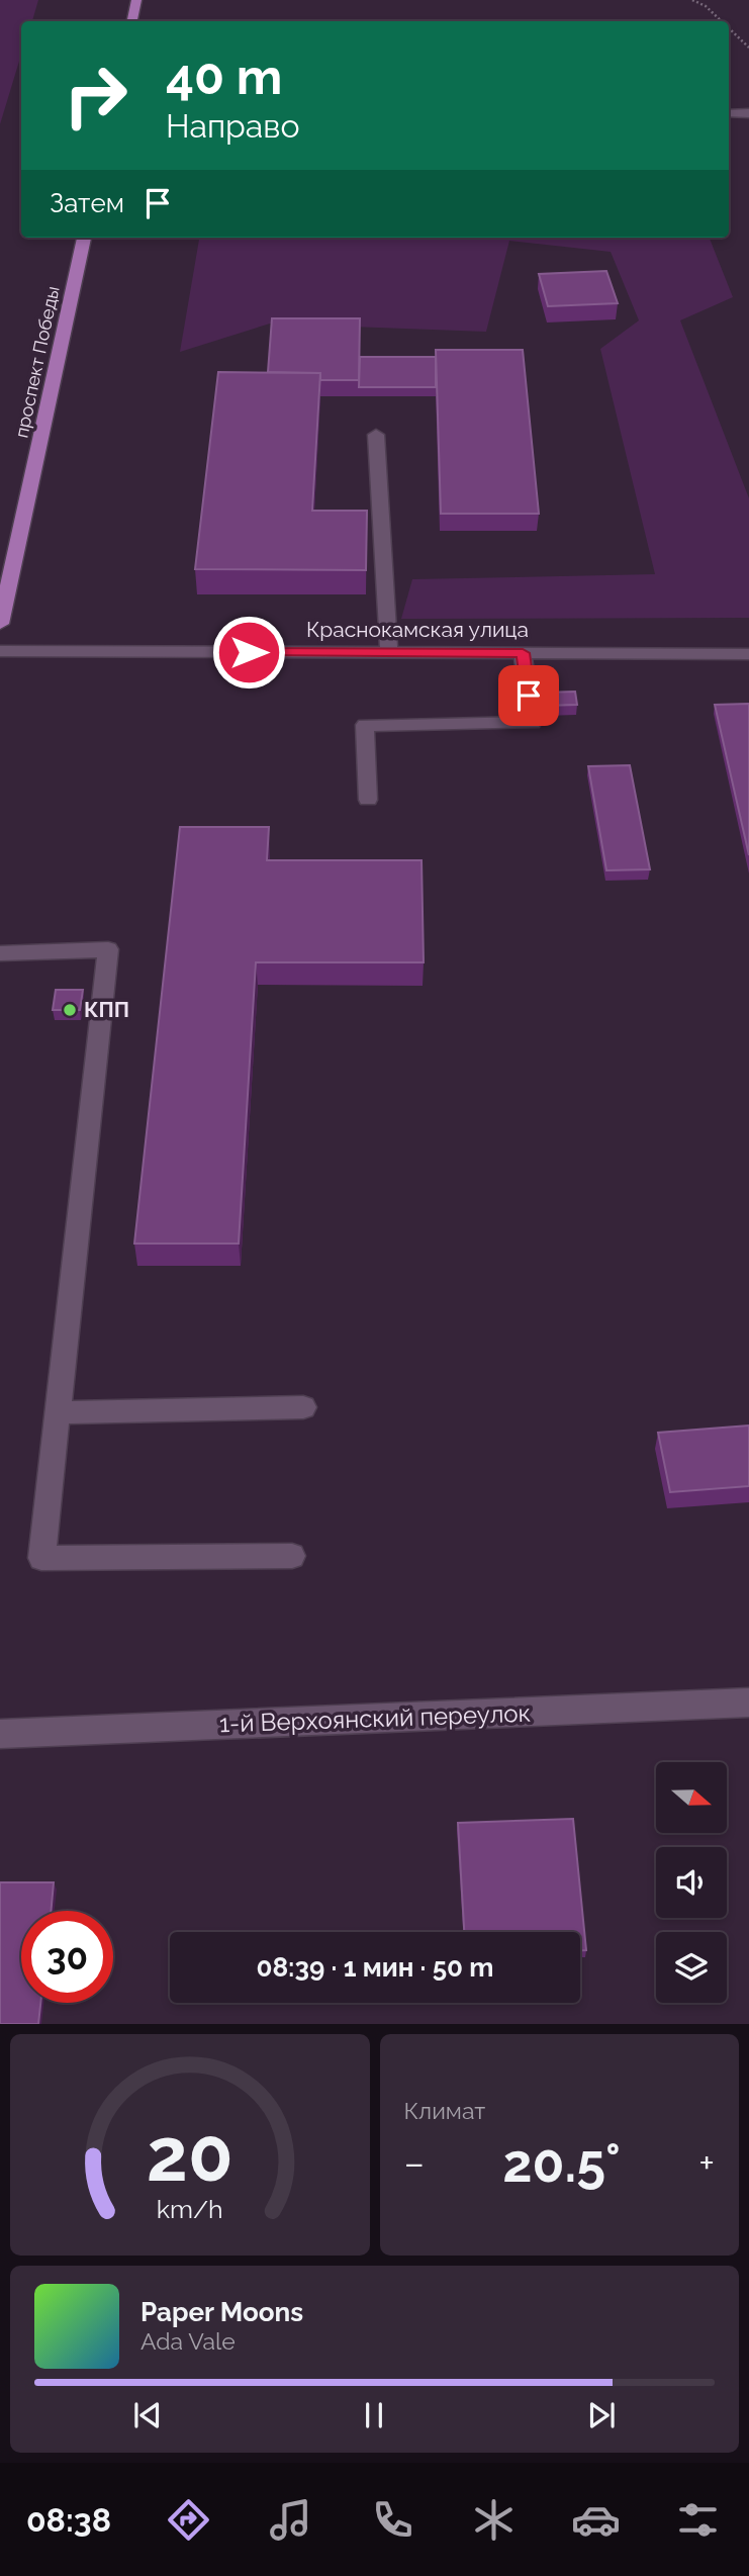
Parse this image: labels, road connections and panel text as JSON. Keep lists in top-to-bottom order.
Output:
{
  "streets": {
    "main road": ["проспект Победы"],
    "street": ["Краснокамская улица", "1-й Верхоянский переулок"]
  },
  "places": ["КПП"],
  "north": "right",
  "page": {
    "turn": ["40 m", "Направо"],
    "then": "Затем",
    "limit": "30",
    "trip": "08:39 · 1 мин · 50 m",
    "tile": "Климат",
    "heat": ["−", "20.5°", "+"],
    "song": ["Paper Moons", "Ada Vale"],
    "tabs": "08:38",
    "gauge": ["20", "km/h"]
  }
}
